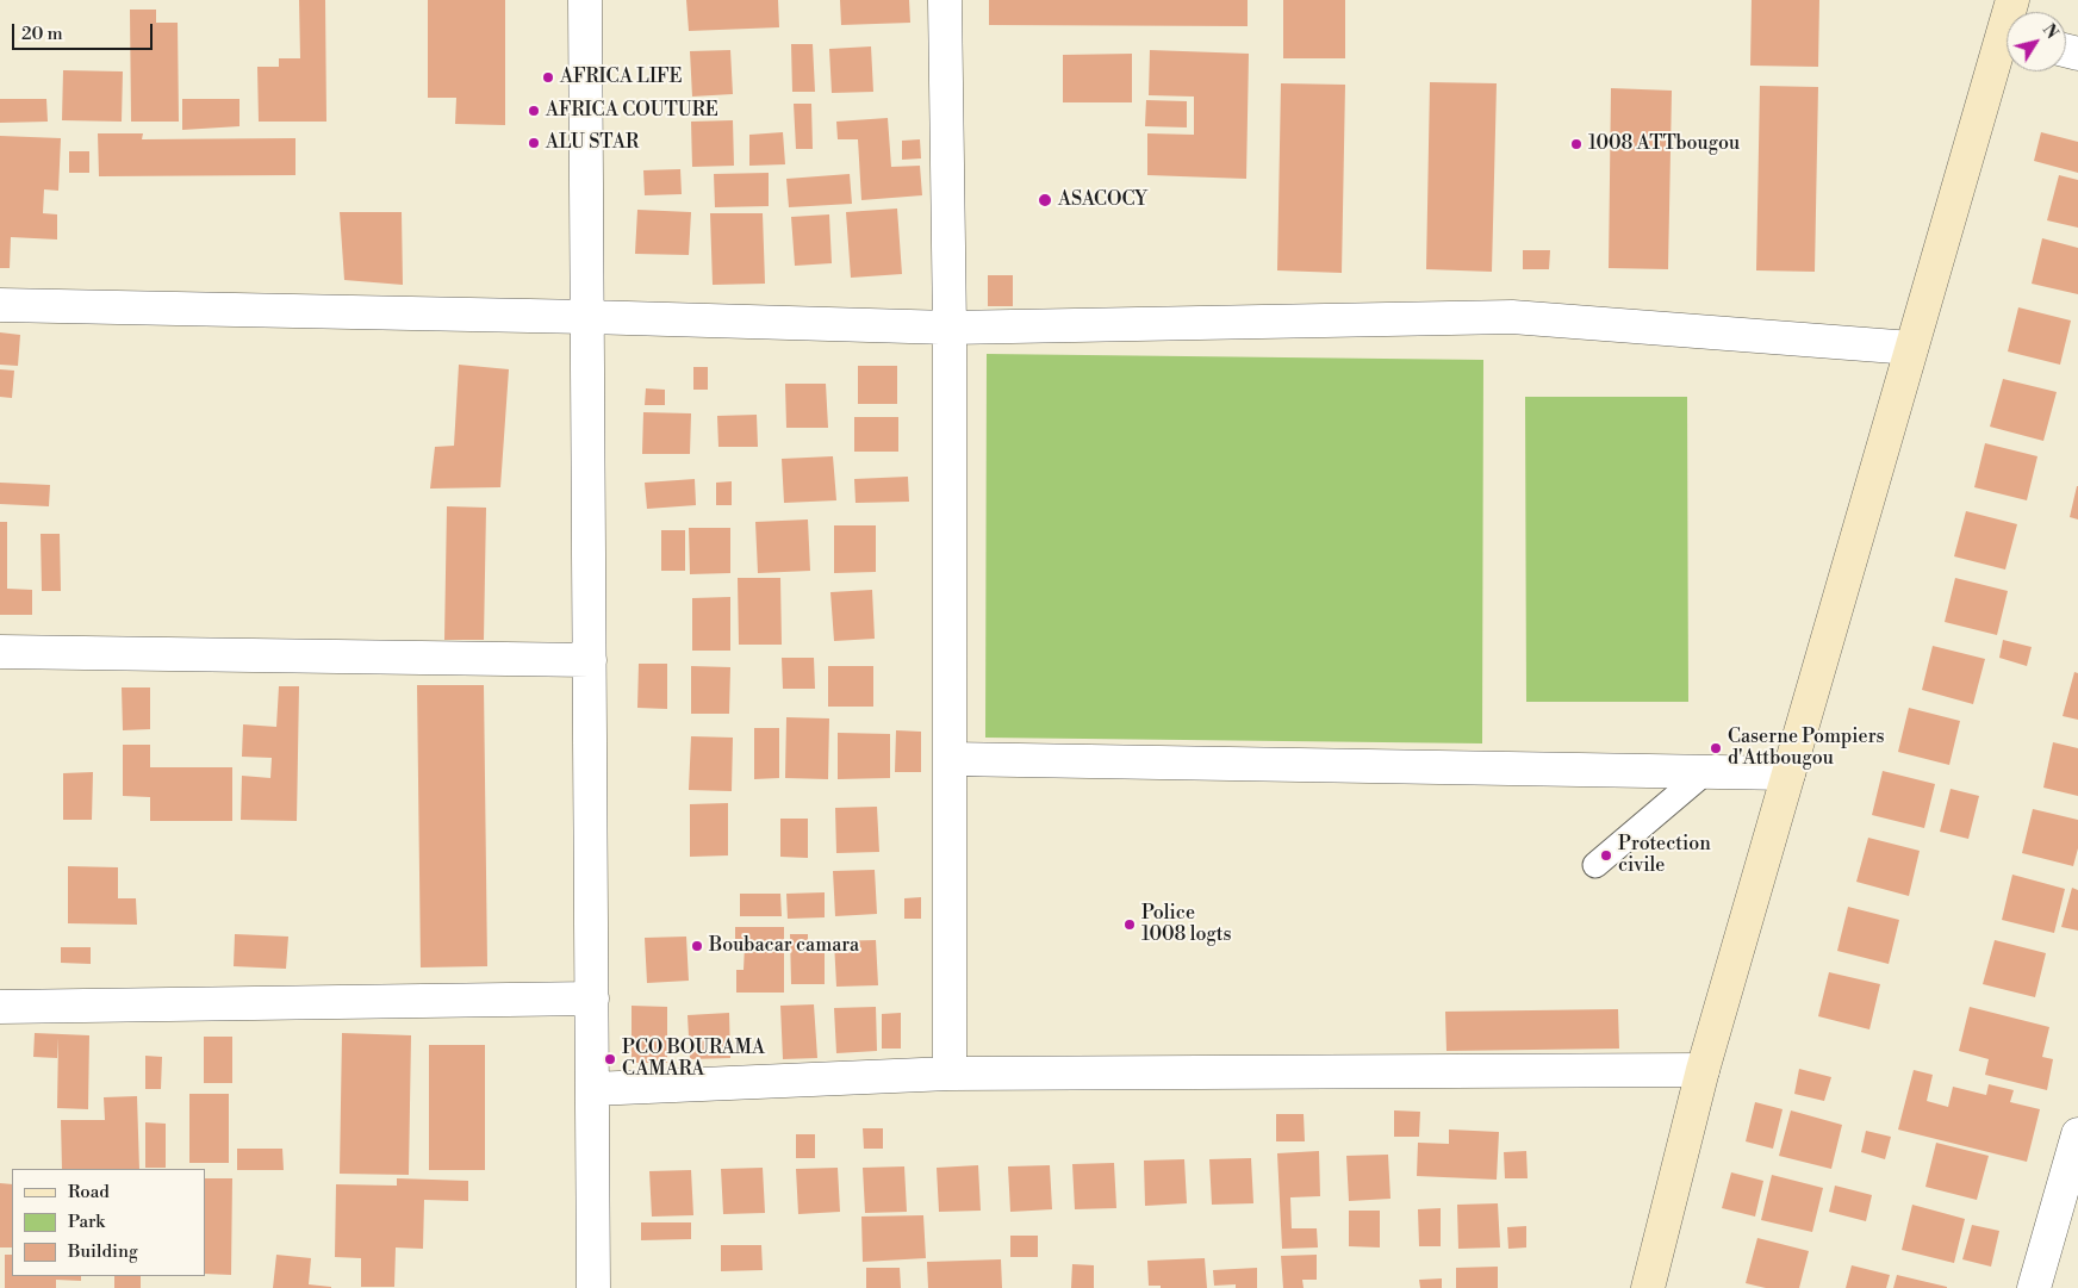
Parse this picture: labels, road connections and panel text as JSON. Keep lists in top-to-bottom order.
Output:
{
  "places": [
    "AFRICA LIFE",
    "AFRICA COUTURE",
    "ALU STAR",
    "1008 ATTbougou",
    "ASACOCY",
    "Caserne Pompiers d'Attbougou",
    "Protection civile",
    "Police 1008 logts",
    "Boubacar camara",
    "PCO BOURAMA CAMARA"
  ],
  "legend": ["Road", "Park", "Building"],
  "scale_bar": "20 m",
  "north": "top right"
}
